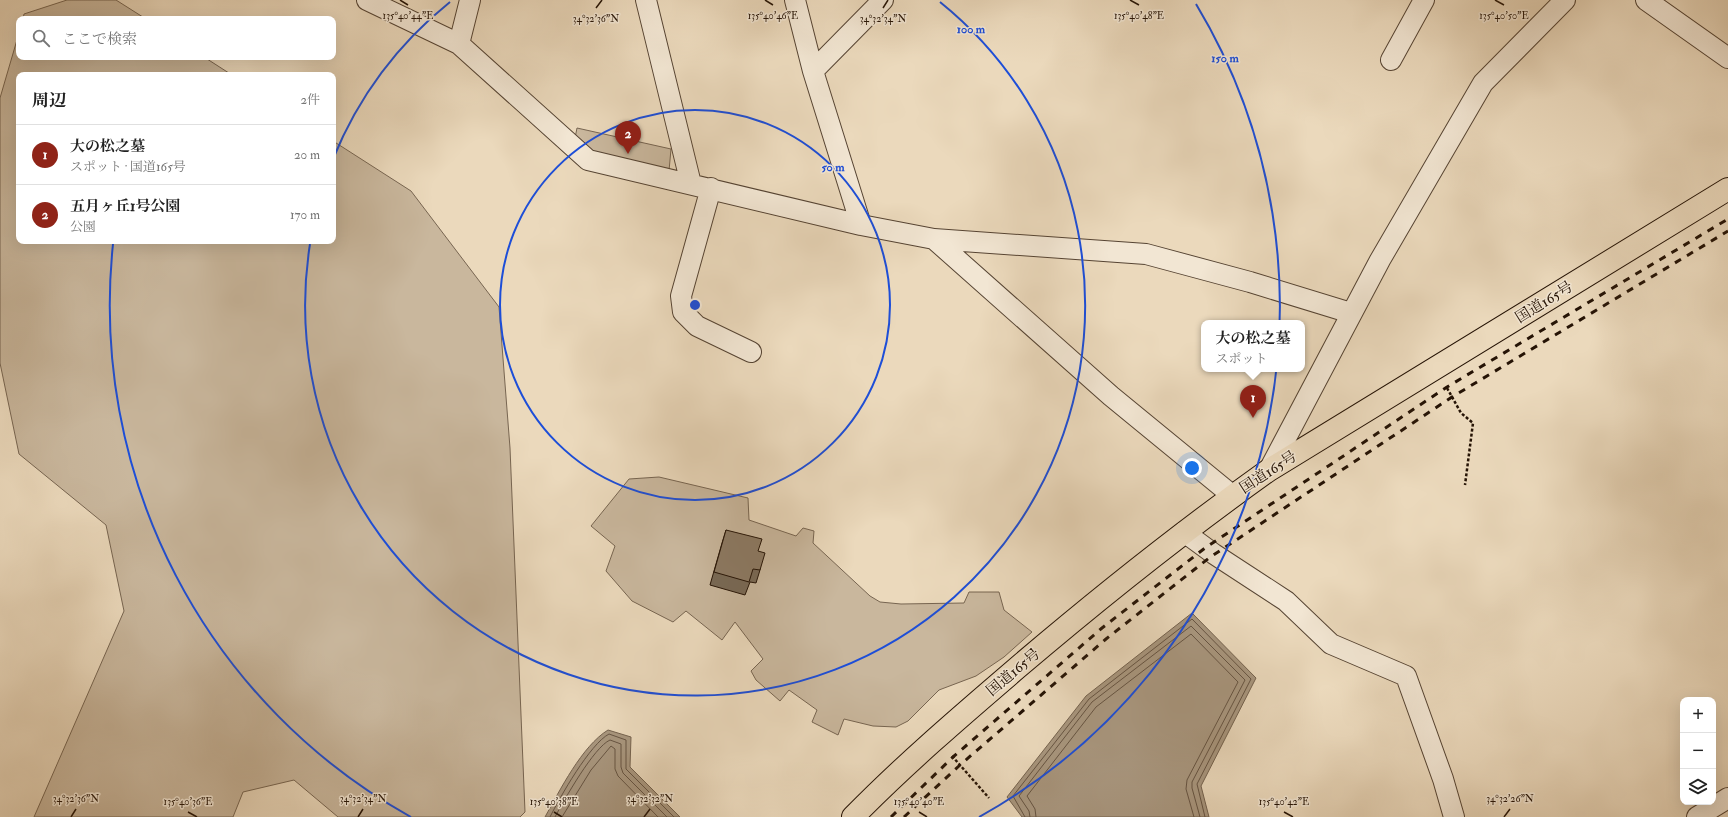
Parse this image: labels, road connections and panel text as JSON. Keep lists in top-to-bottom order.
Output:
{
  "streets": {
    "highway": ["国道165号"]
  },
  "page": {
    "search": "ここで検索",
    "heading": ["周辺", "2件"],
    "pins": ["2", "1"],
    "list": [
      {
        "mark": "1",
        "name": "大の松之墓",
        "note": "スポット · 国道165号",
        "value": "20 m"
      },
      {
        "mark": "2",
        "name": "五月ヶ丘1号公園",
        "note": "公園",
        "value": "170 m"
      }
    ],
    "popup": ["大の松之墓", "スポット"],
    "map_buttons": ["+", "−"]
  },
  "coordinates": [
    "135°40'44\"E",
    "135°40'46\"E",
    "135°40'48\"E",
    "135°40'50\"E",
    "34°32'36\"N",
    "34°32'34\"N",
    "34°32'32\"N",
    "34°32'26\"N",
    "135°40'36\"E",
    "135°40'38\"E",
    "135°40'40\"E",
    "135°40'42\"E"
  ],
  "rings": ["100 m", "150 m", "50 m"]
}
